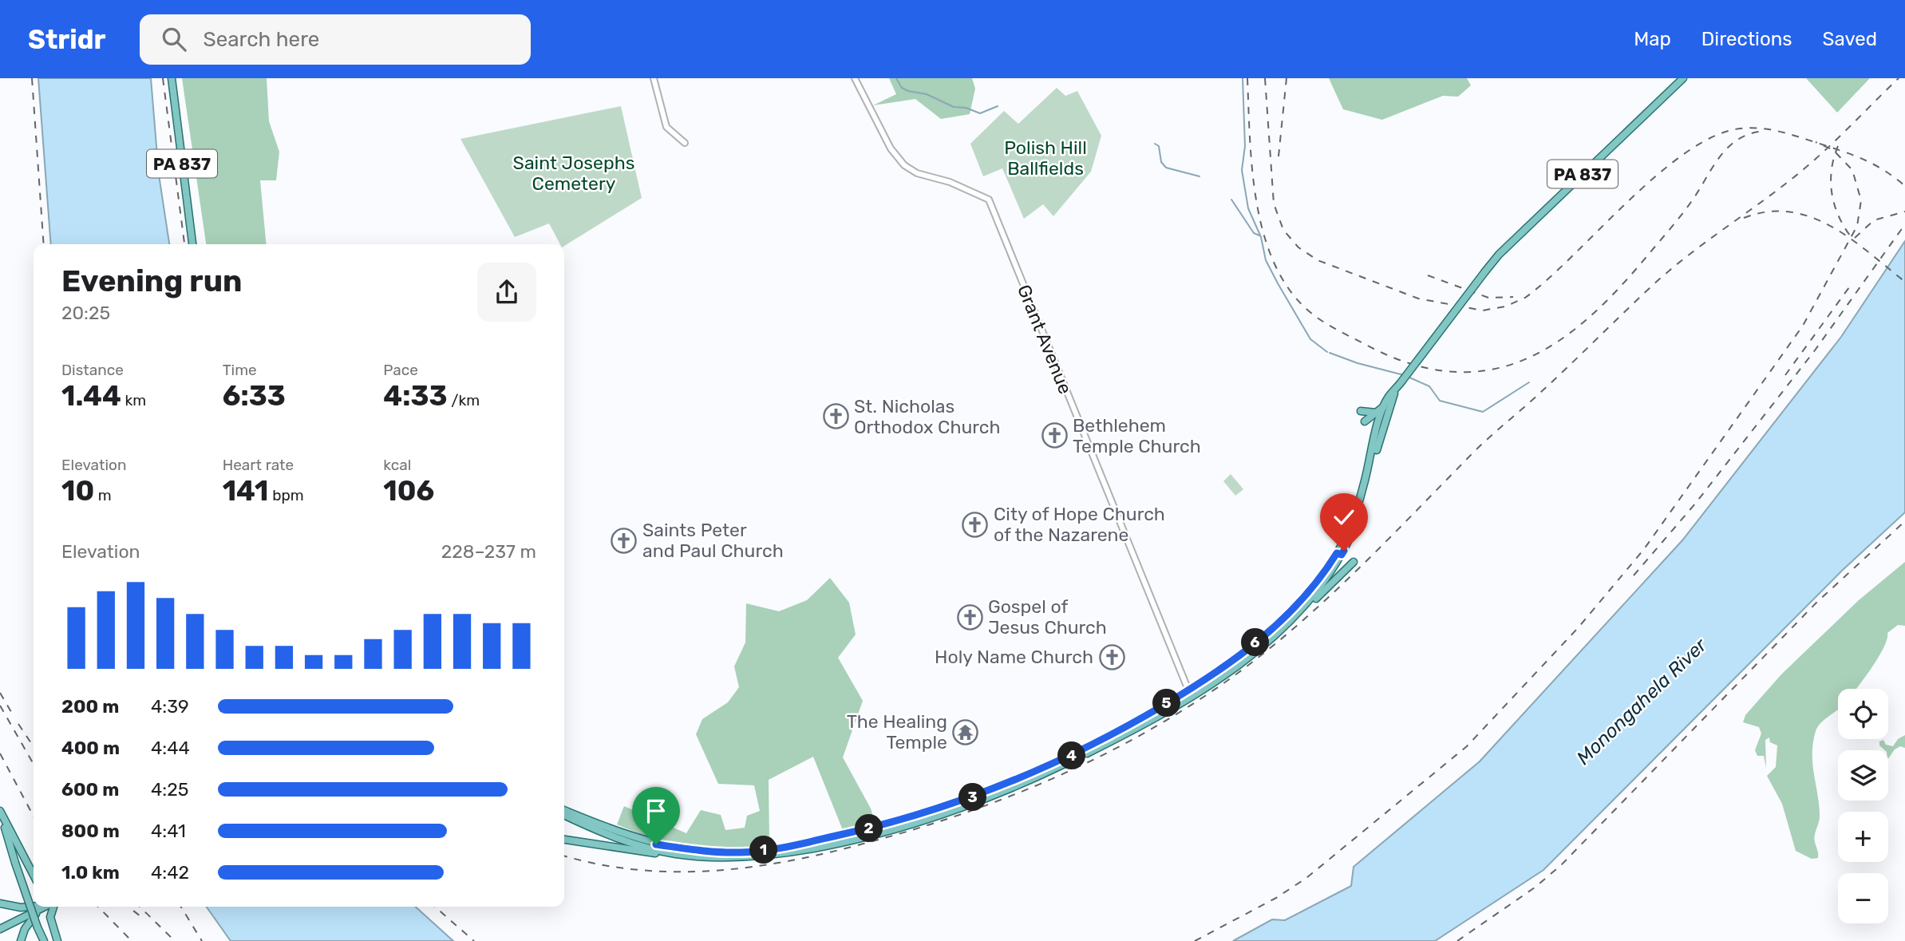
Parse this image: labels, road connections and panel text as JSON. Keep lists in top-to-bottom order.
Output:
{
  "streets": {
    "main road": ["PA 837"],
    "street": ["Grant Avenue"]
  },
  "crossings": [
    ["PA 837", "Grant Avenue"]
  ],
  "water": ["Monongahela River"],
  "parks": ["Polish Hill Ballfields", "Saint Josephs Cemetery"],
  "places": {
    "church": [
      "St. Nicholas Orthodox Church",
      "Bethlehem Temple Church",
      "City of Hope Church of the Nazarene",
      "Saints Peter and Paul Church",
      "Gospel of Jesus Church",
      "Holy Name Church"
    ],
    "temple": ["The Healing Temple"]
  },
  "page": {
    "header": "Stridr",
    "search": "Search here",
    "nav": ["Map", "Directions", "Saved"],
    "heading": ["Evening run", "20:25"],
    "stats": [
      ["Distance", "1.44 km"],
      ["Time", "6:33"],
      ["Pace", "4:33 /km"],
      ["Elevation", "10 m"],
      ["Heart rate", "141 bpm"],
      ["kcal", "106"]
    ],
    "chart": ["Elevation", "228–237 m"],
    "pins": [
      "6",
      "5",
      "4",
      "3",
      "2",
      "1"
    ],
    "list": [
      {
        "name": "200 m",
        "note": "4:39"
      },
      {
        "name": "400 m",
        "note": "4:44"
      },
      {
        "name": "600 m",
        "note": "4:25"
      },
      {
        "name": "800 m",
        "note": "4:41"
      },
      {
        "name": "1.0 km",
        "note": "4:42"
      }
    ],
    "map_buttons": ["+", "−"]
  }
}
